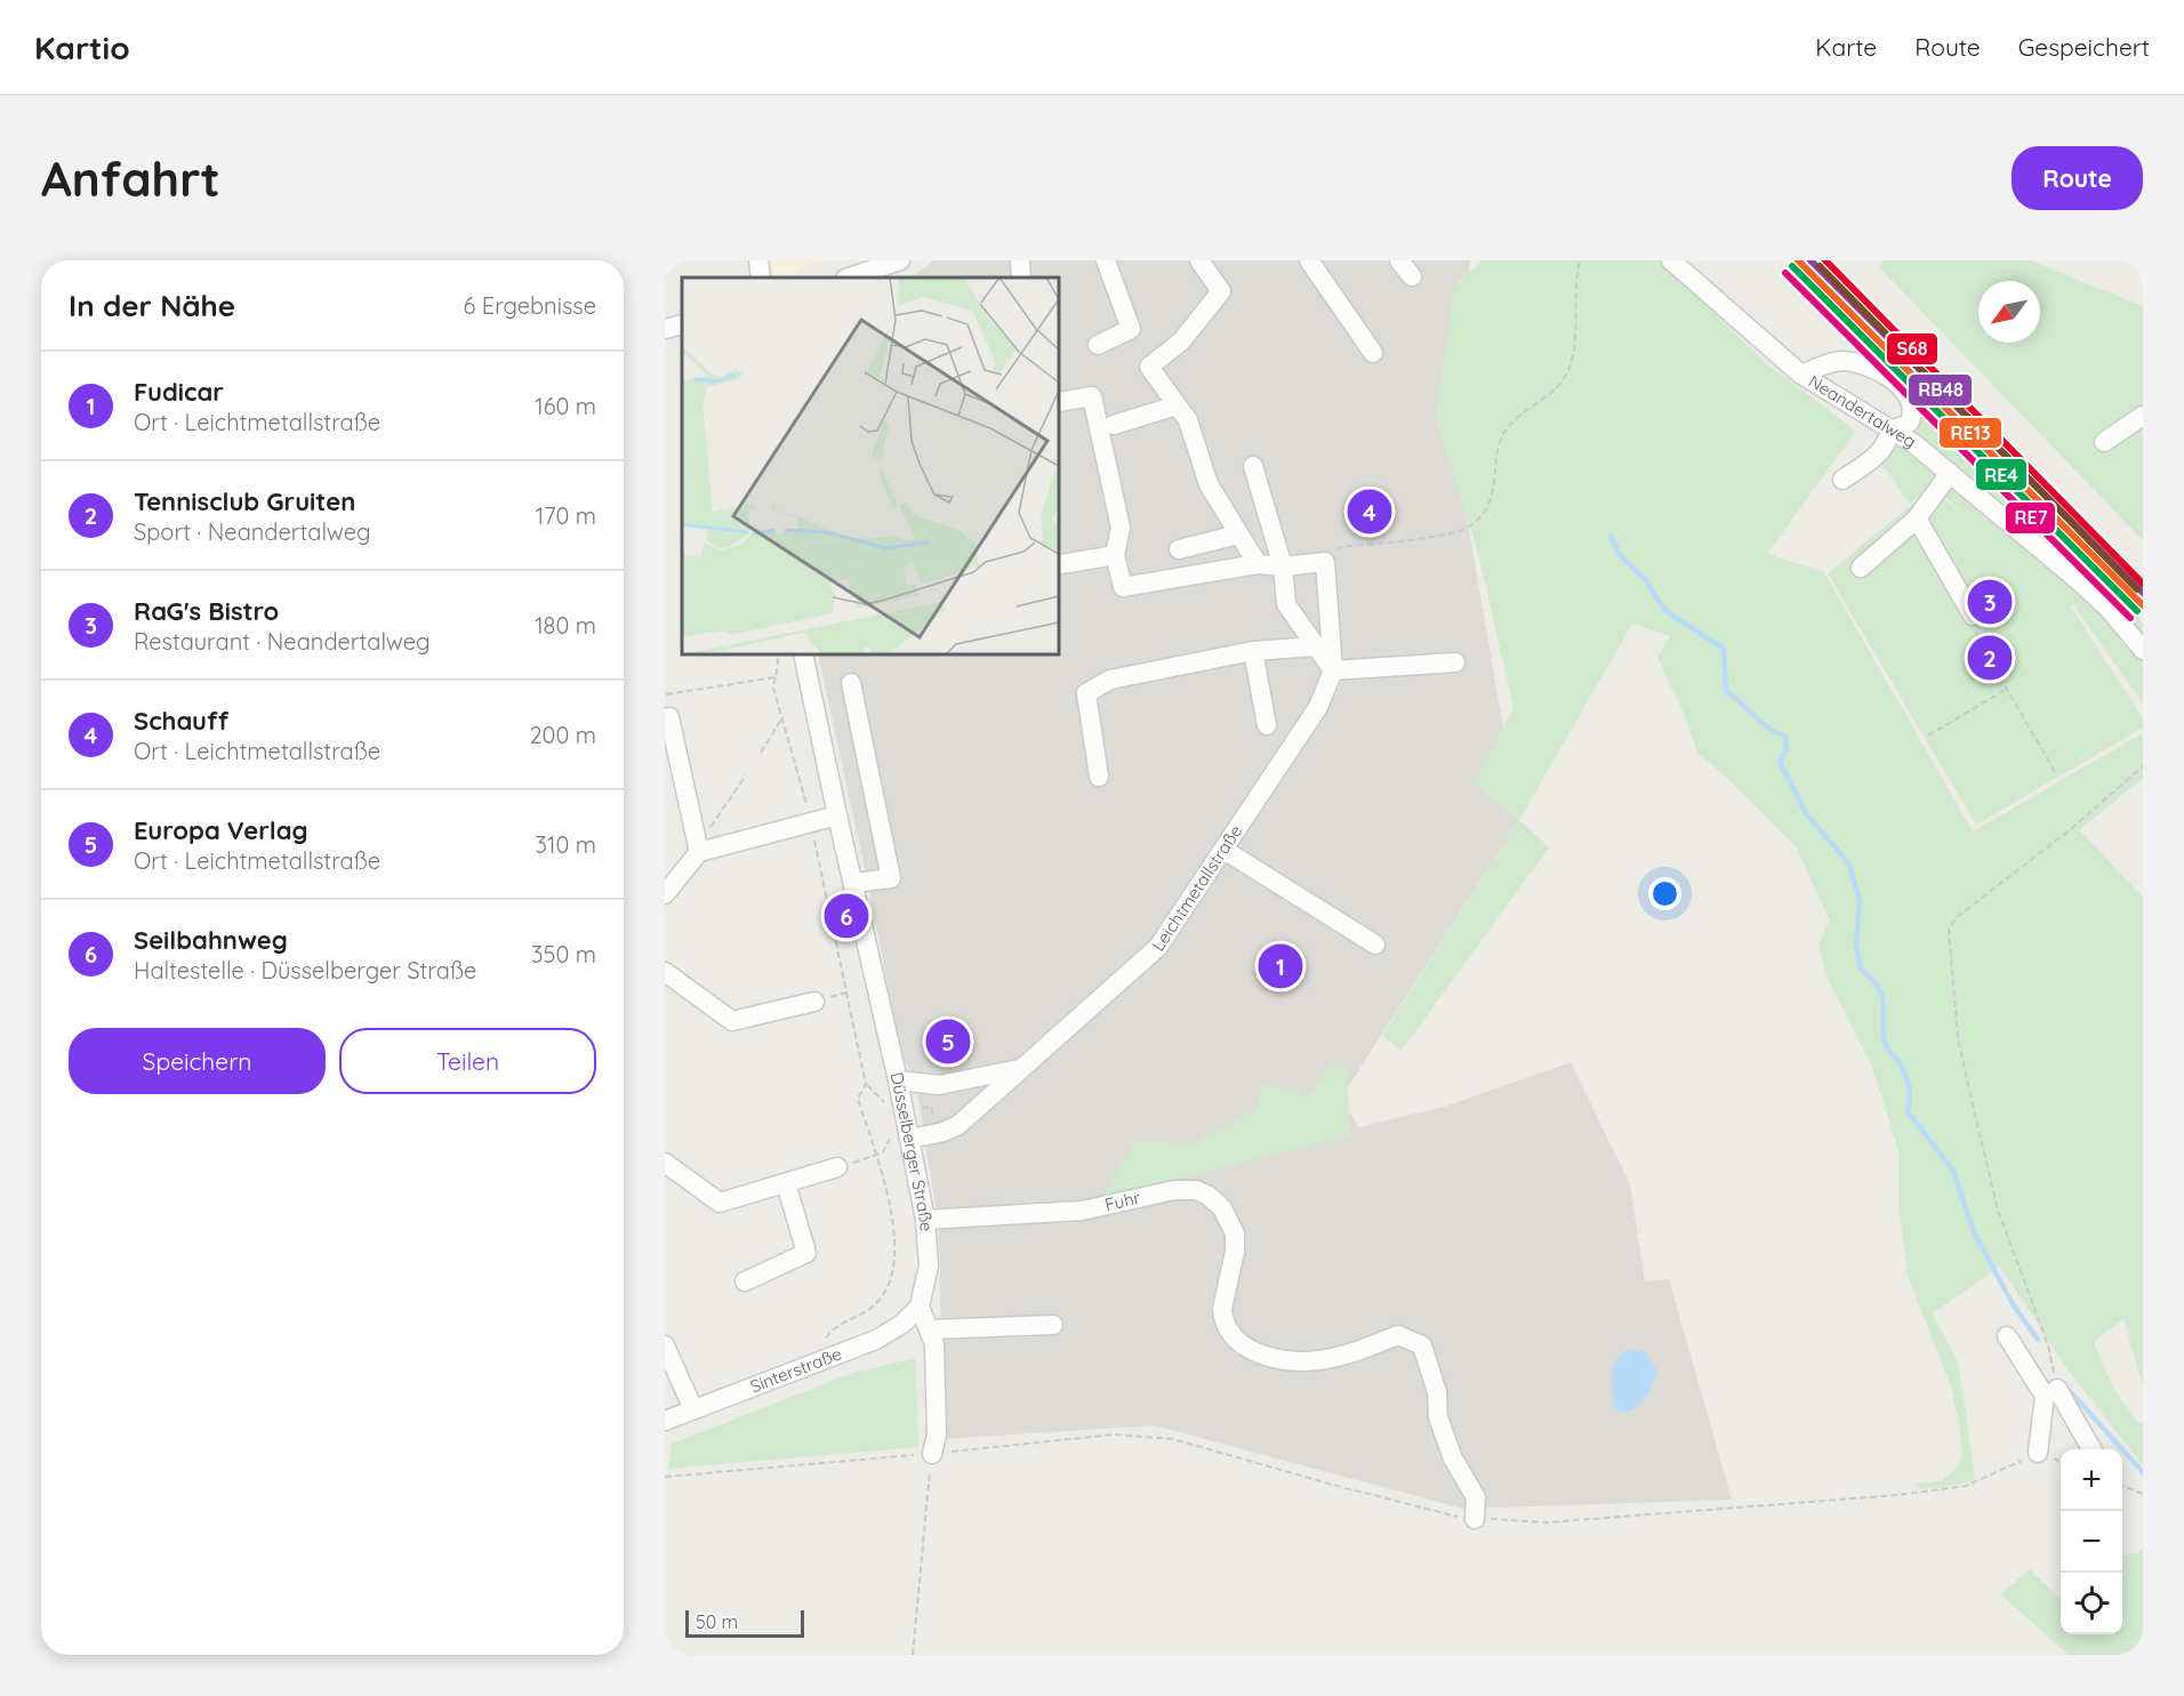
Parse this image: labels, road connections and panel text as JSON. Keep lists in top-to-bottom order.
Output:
{
  "streets": {
    "street": [
      "Neandertalweg",
      "Leichtmetallstraße",
      "Düsselberger Straße",
      "Fuhr",
      "Sinterstraße"
    ]
  },
  "crossings": [
    ["Leichtmetallstraße", "Düsselberger Straße"],
    ["Düsselberger Straße", "Fuhr"],
    ["Düsselberger Straße", "Sinterstraße"]
  ],
  "lines": [
    "transit line RE13",
    "transit line RB48",
    "transit line S68",
    "transit line RE4",
    "transit line RE7"
  ],
  "scale_bar": "50 m",
  "north": "bottom left",
  "page": {
    "header": "Kartio",
    "nav": ["Karte", "Route", "Gespeichert"],
    "buttons": [
      "Route",
      ["Speichern", "Teilen"]
    ],
    "title": "Anfahrt",
    "heading": ["In der Nähe", "6 Ergebnisse"],
    "list": [
      {
        "mark": "1",
        "name": "Fudicar",
        "note": "Ort · Leichtmetallstraße",
        "value": "160 m"
      },
      {
        "mark": "2",
        "name": "Tennisclub Gruiten",
        "note": "Sport · Neandertalweg",
        "value": "170 m"
      },
      {
        "mark": "3",
        "name": "RaG's Bistro",
        "note": "Restaurant · Neandertalweg",
        "value": "180 m"
      },
      {
        "mark": "4",
        "name": "Schauff",
        "note": "Ort · Leichtmetallstraße",
        "value": "200 m"
      },
      {
        "mark": "5",
        "name": "Europa Verlag",
        "note": "Ort · Leichtmetallstraße",
        "value": "310 m"
      },
      {
        "mark": "6",
        "name": "Seilbahnweg",
        "note": "Haltestelle · Düsselberger Straße",
        "value": "350 m"
      }
    ],
    "pins": [
      "4",
      "3",
      "2",
      "6",
      "1",
      "5"
    ],
    "map_buttons": ["+", "−"],
    "scale": "50 m"
  }
}
